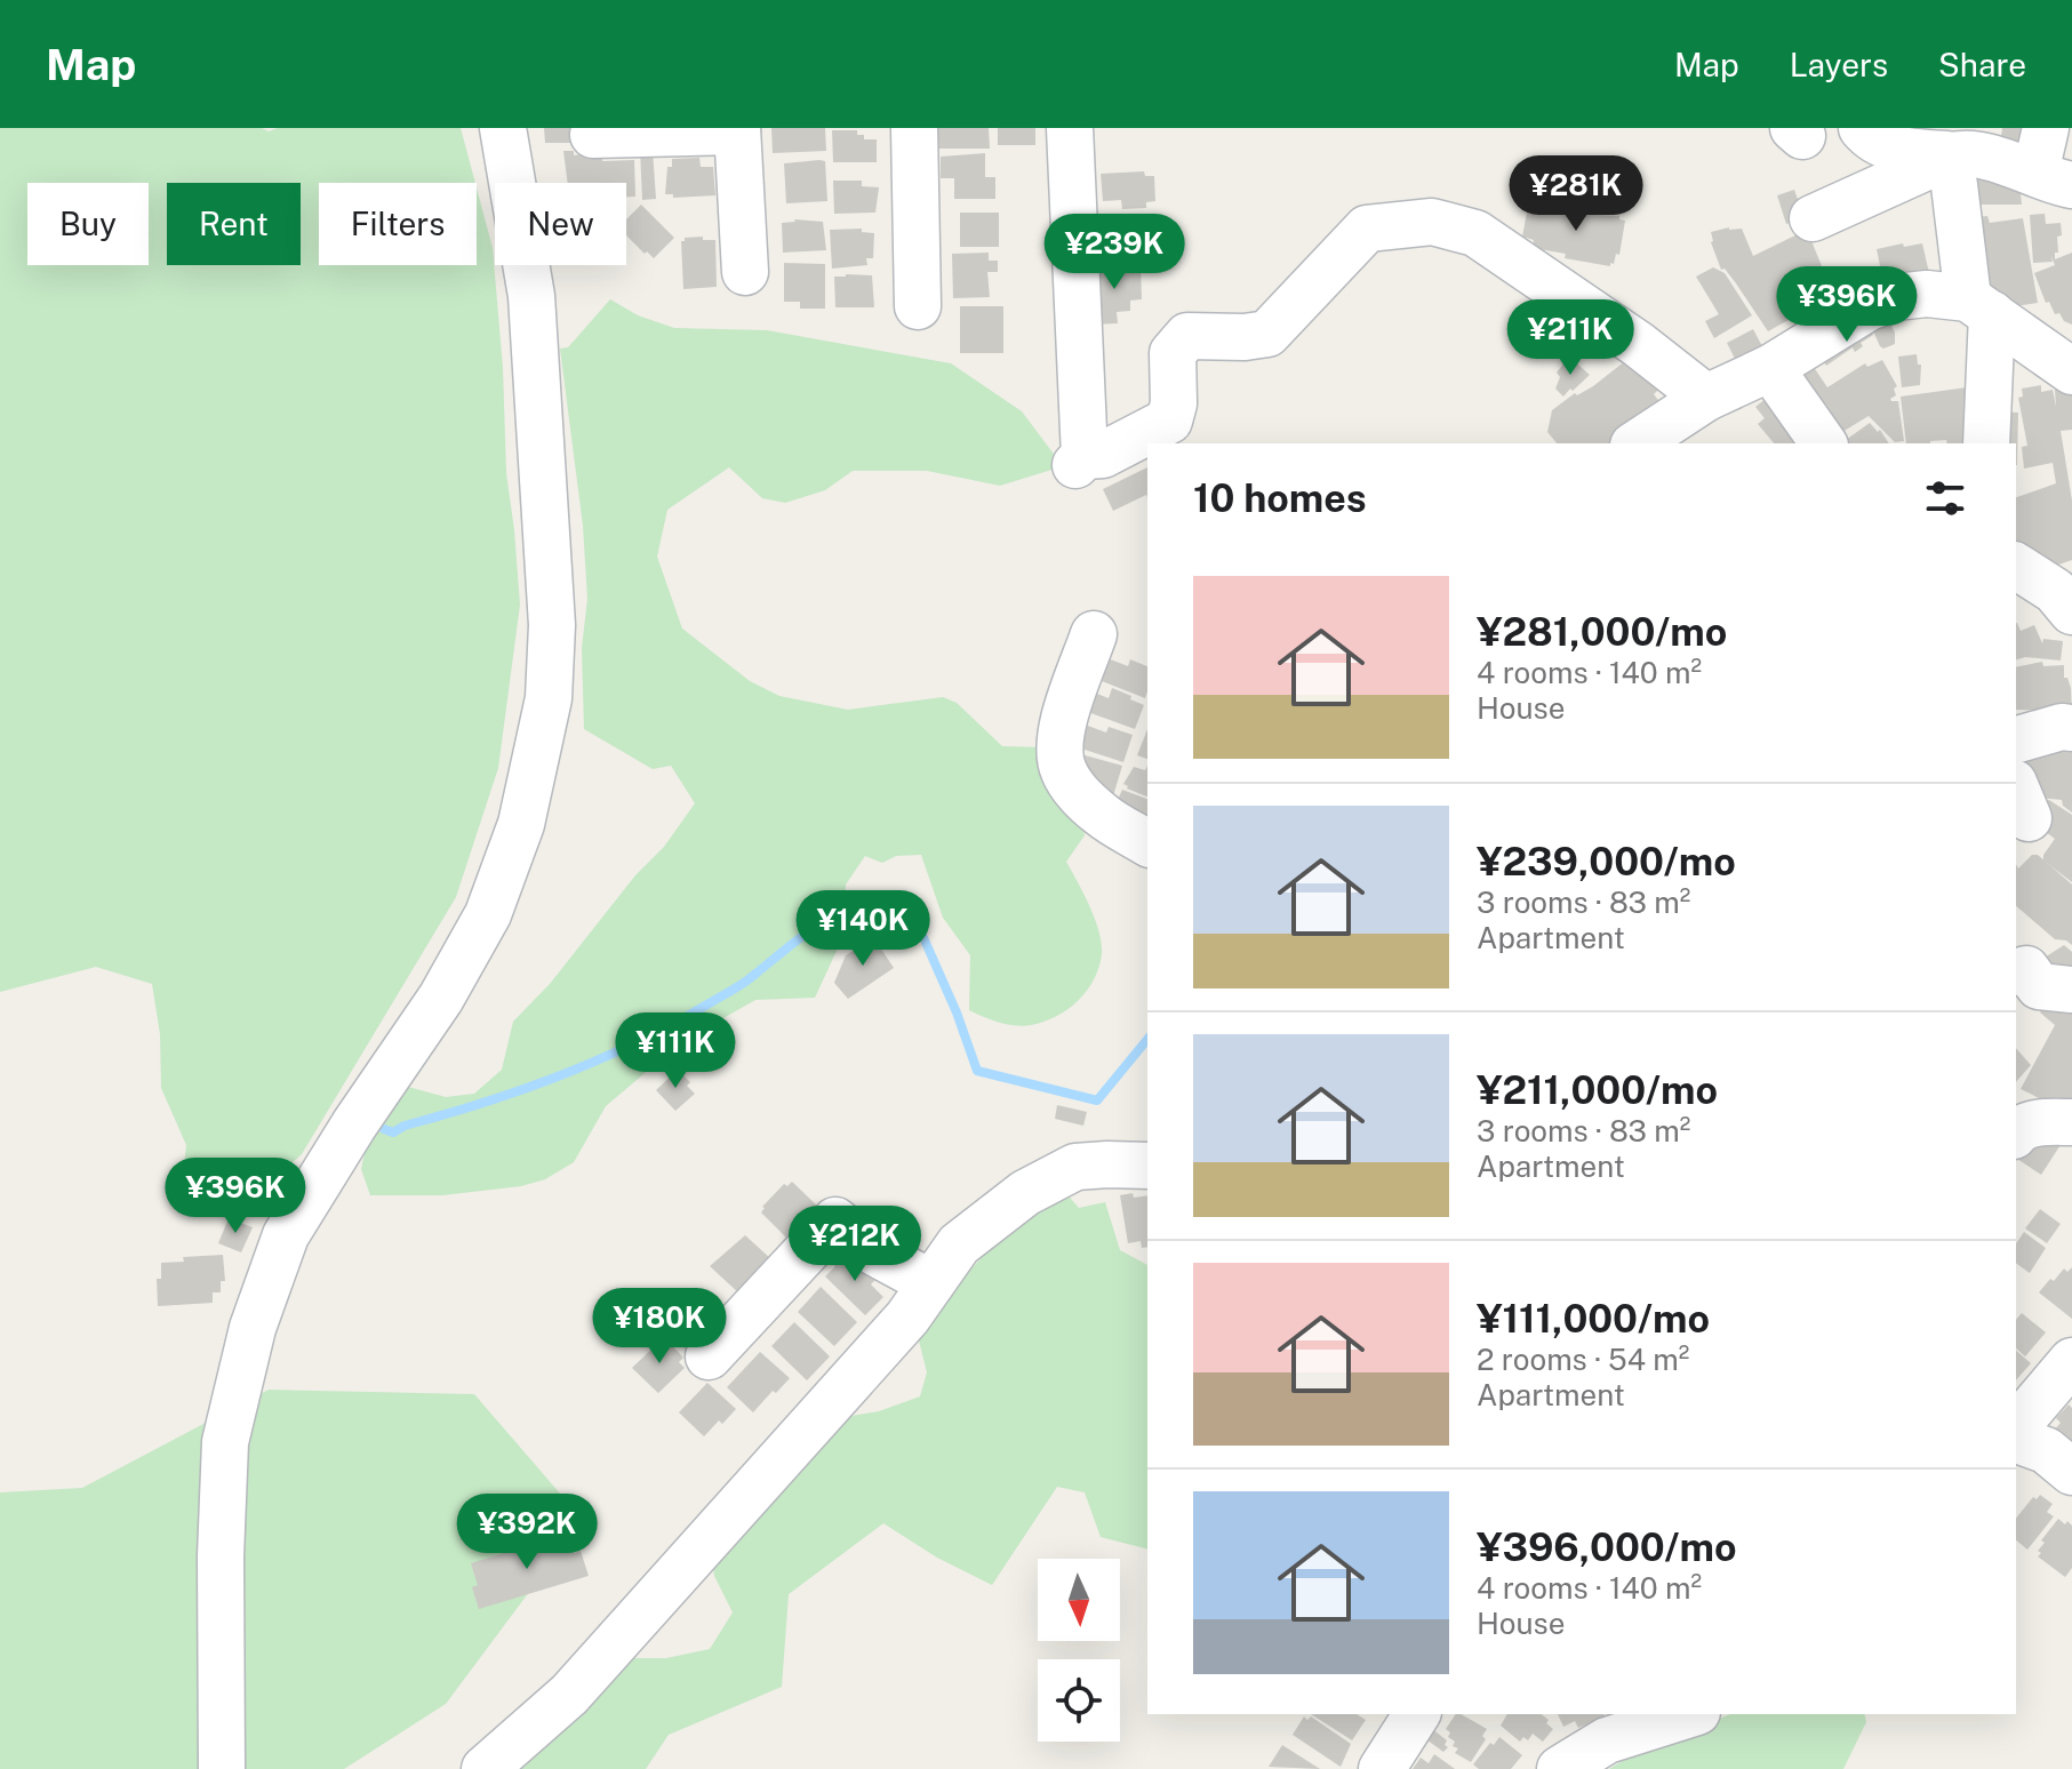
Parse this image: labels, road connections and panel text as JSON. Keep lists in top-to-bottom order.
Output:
{
  "north": "bottom",
  "page": {
    "header": "Map",
    "nav": ["Map", "Layers", "Share"],
    "price": [
      "¥281K",
      "¥239K",
      "¥396K",
      "¥211K",
      "¥140K",
      "¥111K",
      "¥396K",
      "¥212K",
      "¥180K",
      "¥392K"
    ],
    "chip": [
      "Buy",
      "Rent",
      "Filters",
      "New"
    ],
    "heading": "10 homes",
    "list": [
      {
        "name": "¥281,000/mo",
        "note": "4 rooms · 140 m² · House"
      },
      {
        "name": "¥239,000/mo",
        "note": "3 rooms · 83 m² · Apartment"
      },
      {
        "name": "¥211,000/mo",
        "note": "3 rooms · 83 m² · Apartment"
      },
      {
        "name": "¥111,000/mo",
        "note": "2 rooms · 54 m² · Apartment"
      },
      {
        "name": "¥396,000/mo",
        "note": "4 rooms · 140 m² · House"
      }
    ]
  }
}
